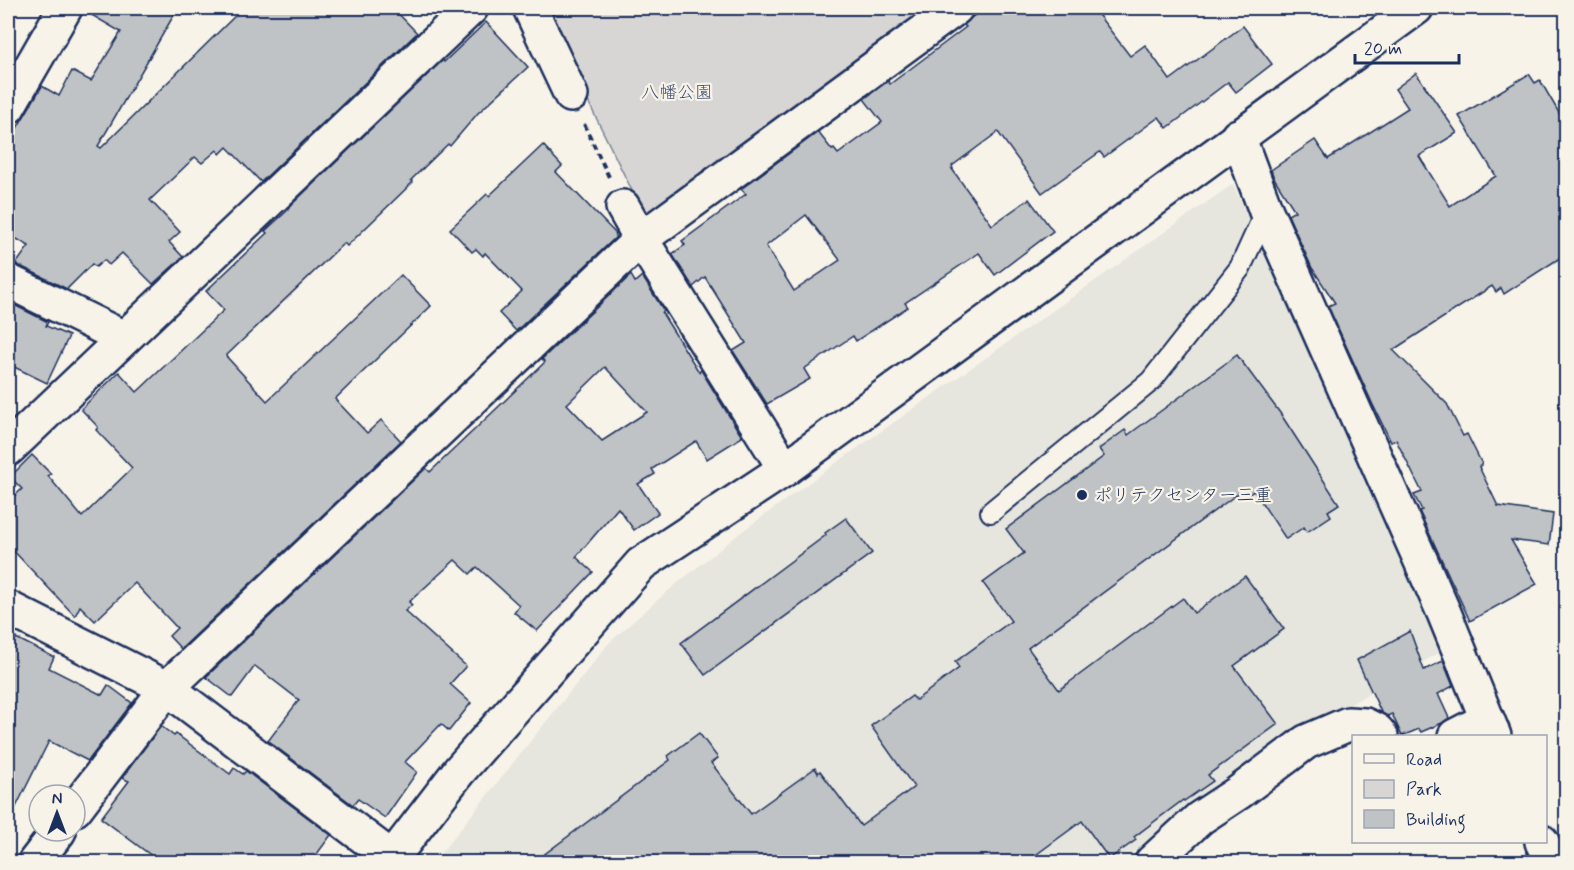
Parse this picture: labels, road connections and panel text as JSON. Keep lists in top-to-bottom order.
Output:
{
  "parks": ["八幡公園"],
  "places": ["ポリテクセンター三重"],
  "legend": ["Road", "Park", "Building"],
  "scale_bar": "20 m",
  "north": "top"
}
